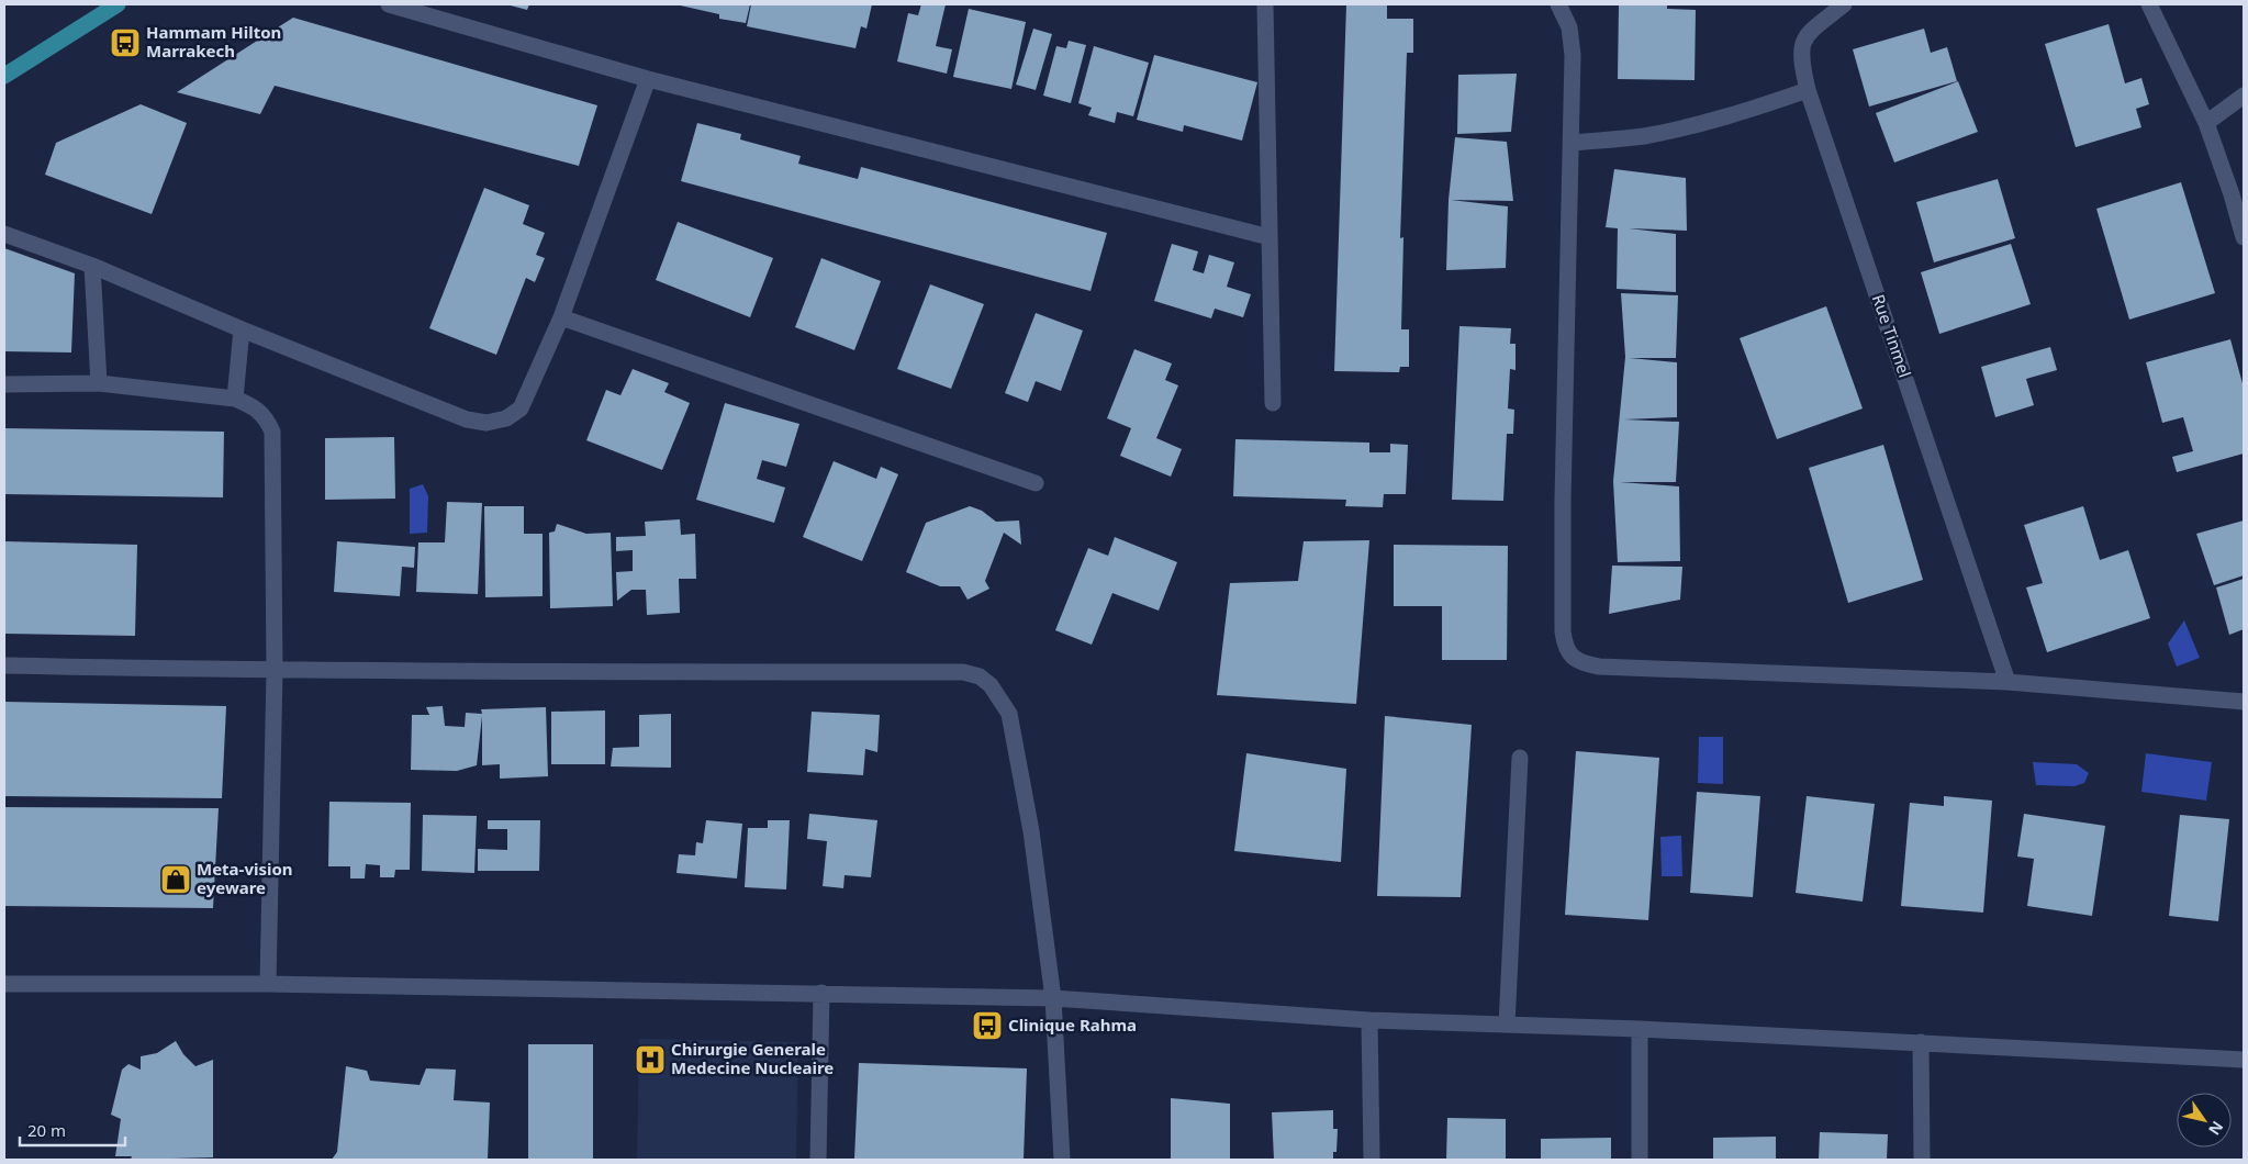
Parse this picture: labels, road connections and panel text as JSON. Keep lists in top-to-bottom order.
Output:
{
  "streets": {
    "street": ["Rue Tinmel"]
  },
  "places": {
    "bus stop": ["Hammam Hilton Marrakech", "Clinique Rahma"],
    "shop": ["Meta-vision eyeware"],
    "hospital": ["Chirurgie Generale Medecine Nucleaire"]
  },
  "scale_bar": "20 m",
  "north": "bottom right"
}
